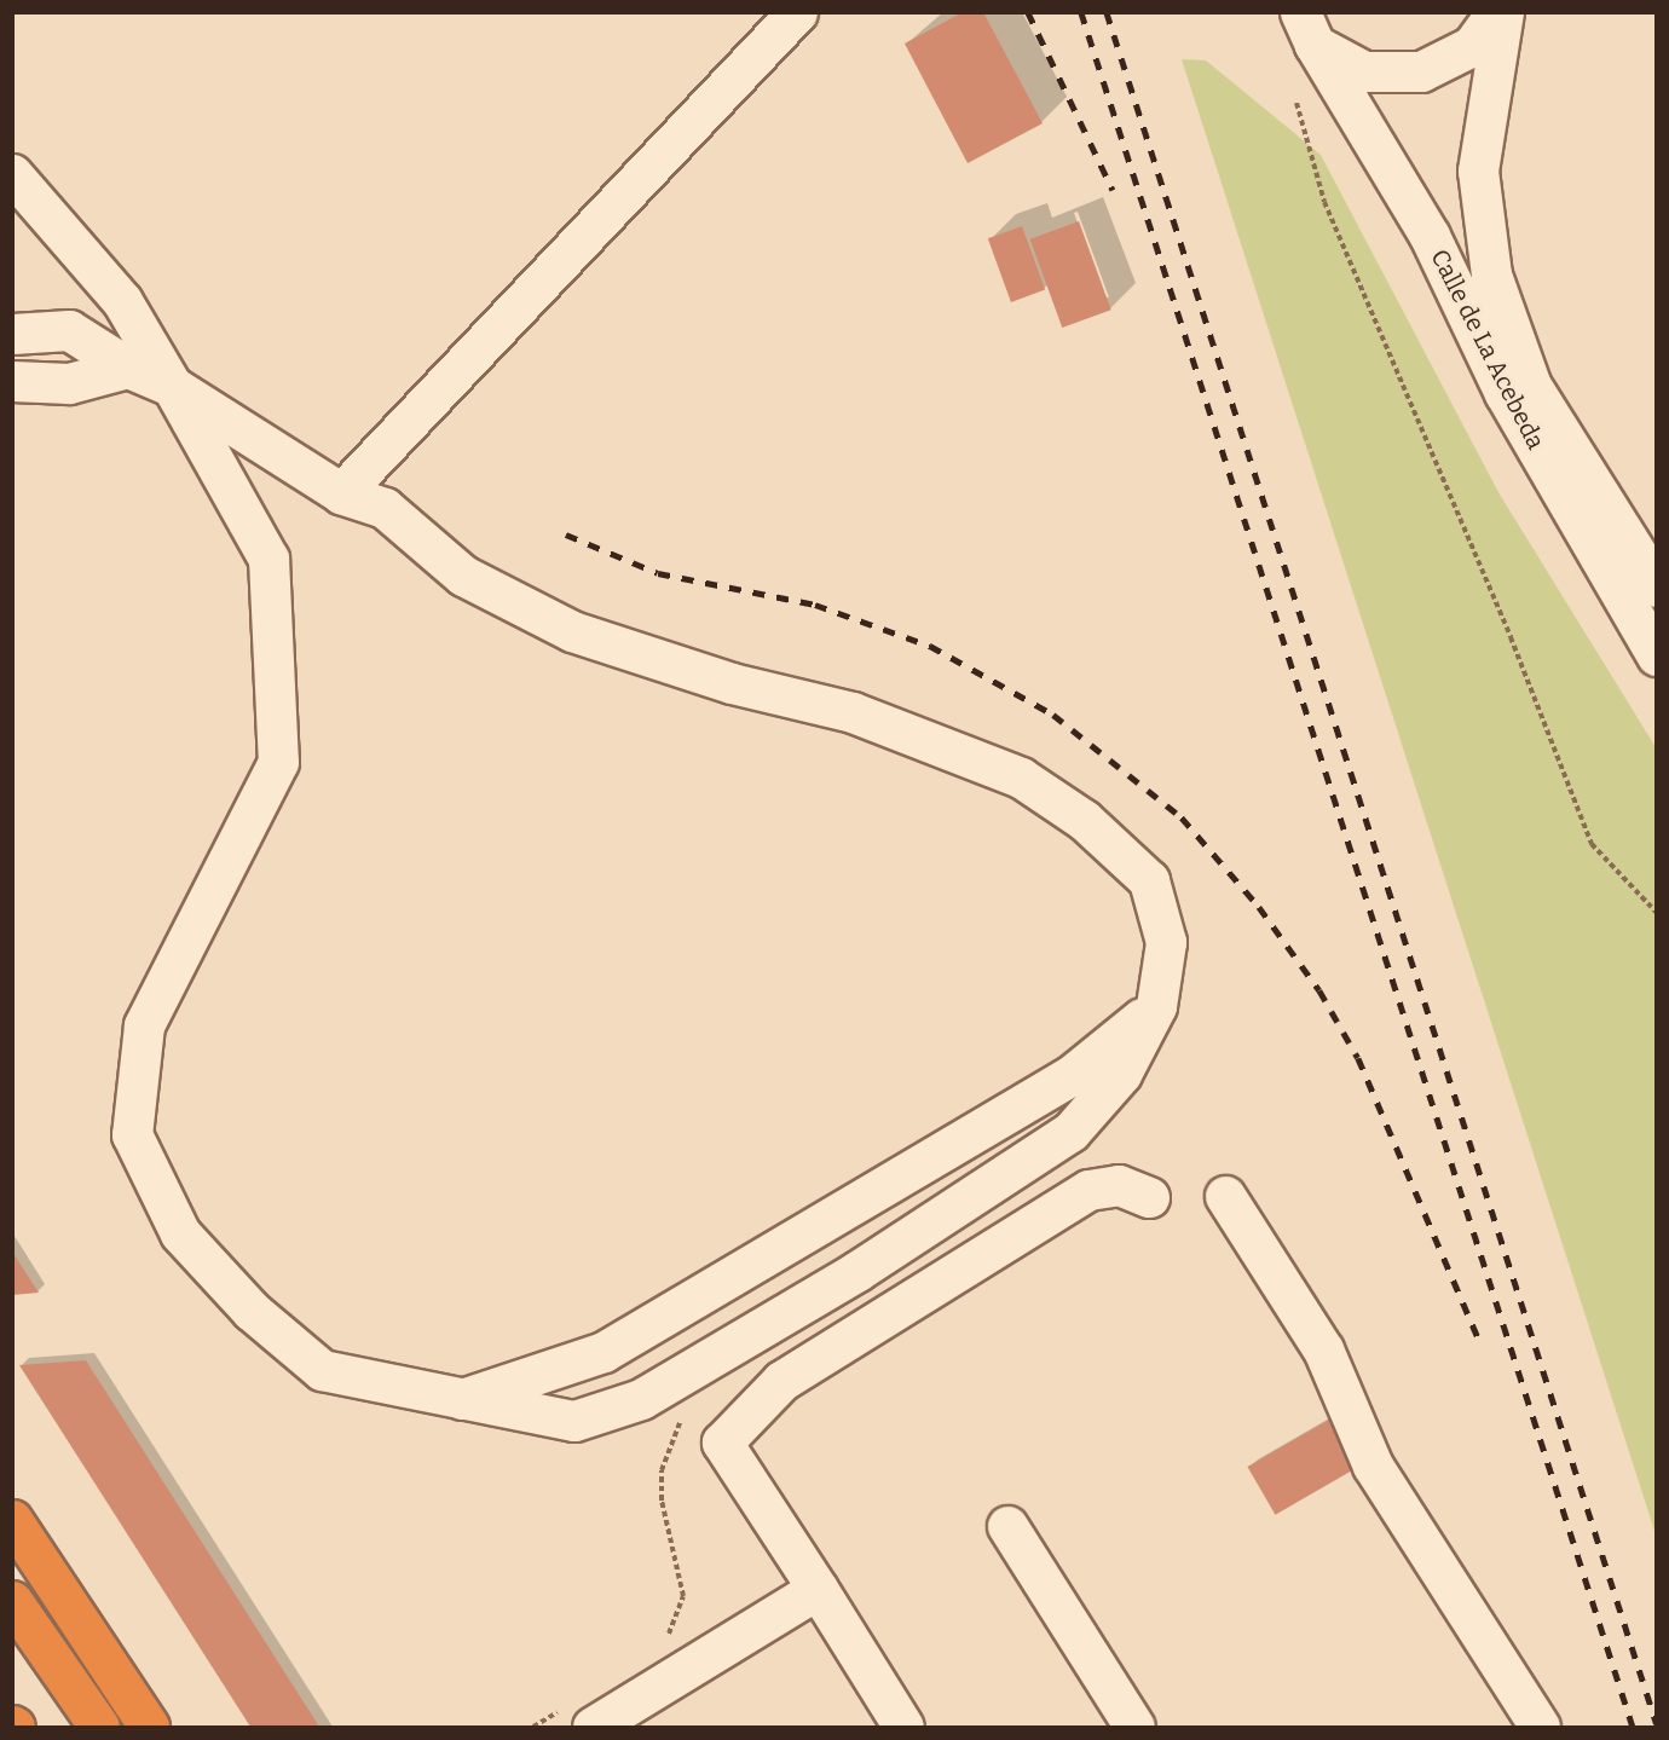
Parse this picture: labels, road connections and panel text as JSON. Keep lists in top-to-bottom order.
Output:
{
  "streets": {
    "street": ["Calle de La Acebeda"]
  }
}
